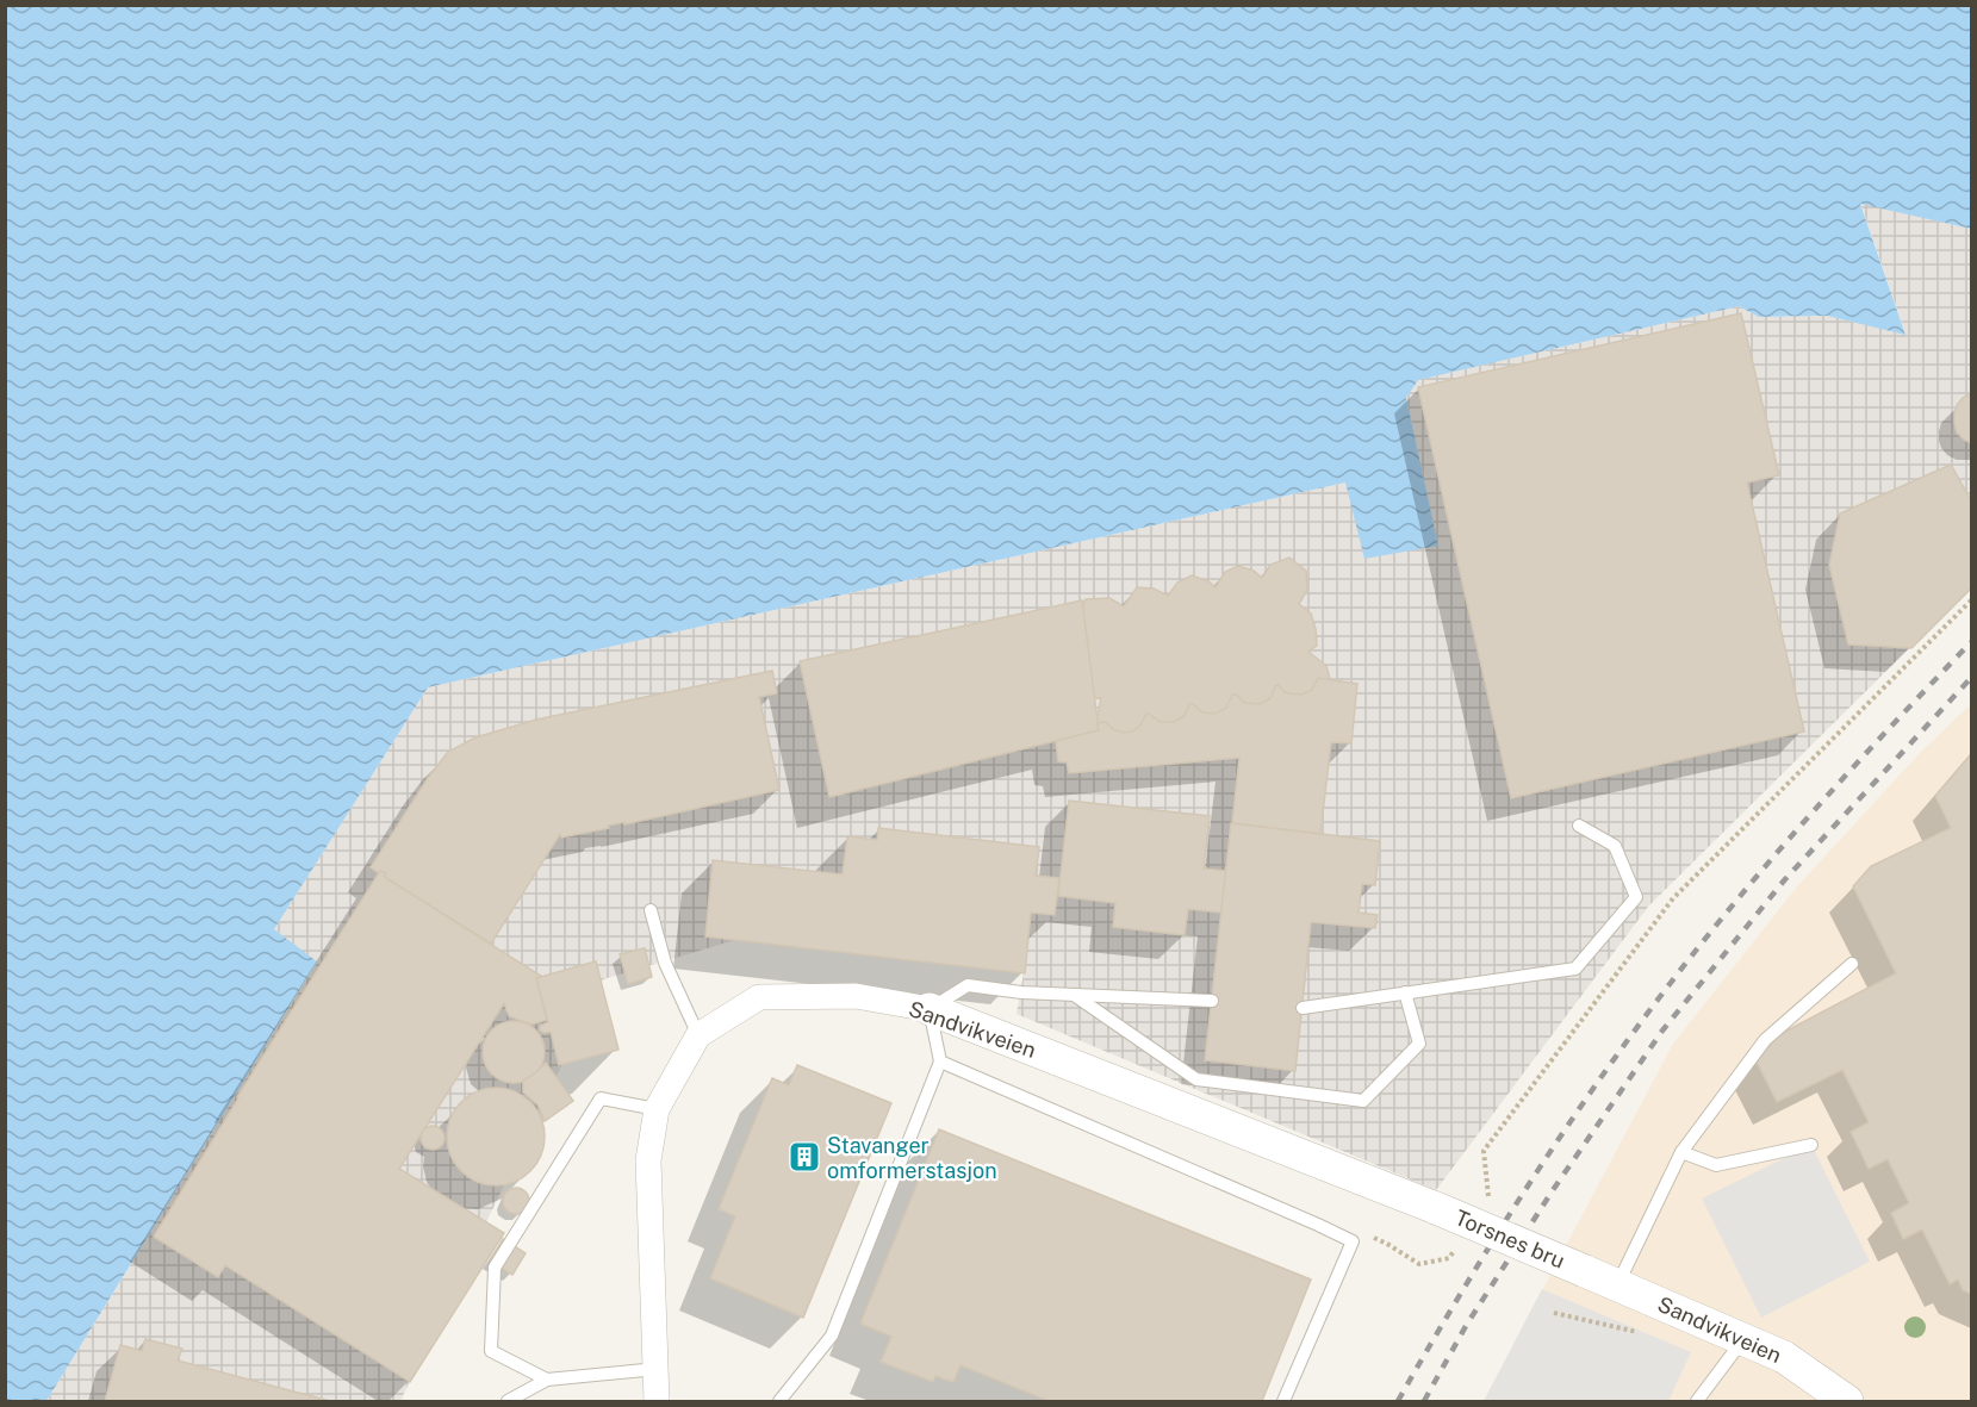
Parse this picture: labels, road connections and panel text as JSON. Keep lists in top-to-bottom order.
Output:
{
  "streets": {
    "street": ["Sandvikveien", "Torsnes bru"]
  },
  "crossings": [
    ["Sandvikveien", "Torsnes bru"]
  ],
  "places": {
    "building": ["Stavanger omformerstasjon"]
  }
}
